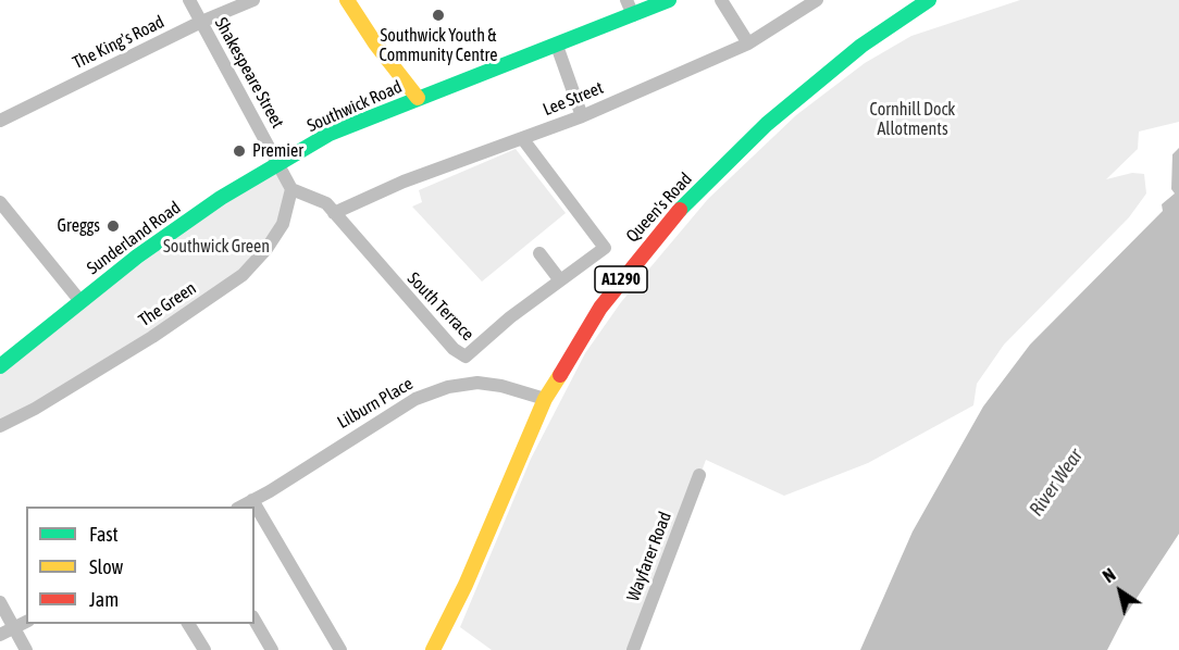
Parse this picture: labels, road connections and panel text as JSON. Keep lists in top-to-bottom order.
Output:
{
  "streets": {
    "main road": [
      "Southwick Road",
      "Queen's Road",
      "Sunderland Road",
      "A1290"
    ],
    "street": [
      "The King's Road",
      "Shakespeare Street",
      "Lee Street",
      "The Green",
      "South Terrace",
      "Lilburn Place",
      "Wayfarer Road"
    ]
  },
  "crossings": [
    ["The King's Road", "Shakespeare Street"],
    ["Shakespeare Street", "Southwick Road"],
    ["Shakespeare Street", "Sunderland Road"],
    ["Lee Street", "South Terrace"],
    ["Southwick Road", "Sunderland Road"],
    ["Queen's Road", "Lilburn Place"],
    ["The Green", "South Terrace"]
  ],
  "water": ["River Wear"],
  "parks": ["Cornhill Dock Allotments", "Southwick Green"],
  "places": ["Southwick Youth & Community Centre", "Premier", "Greggs"],
  "legend": ["Fast", "Slow", "Jam"],
  "north": "top left"
}
